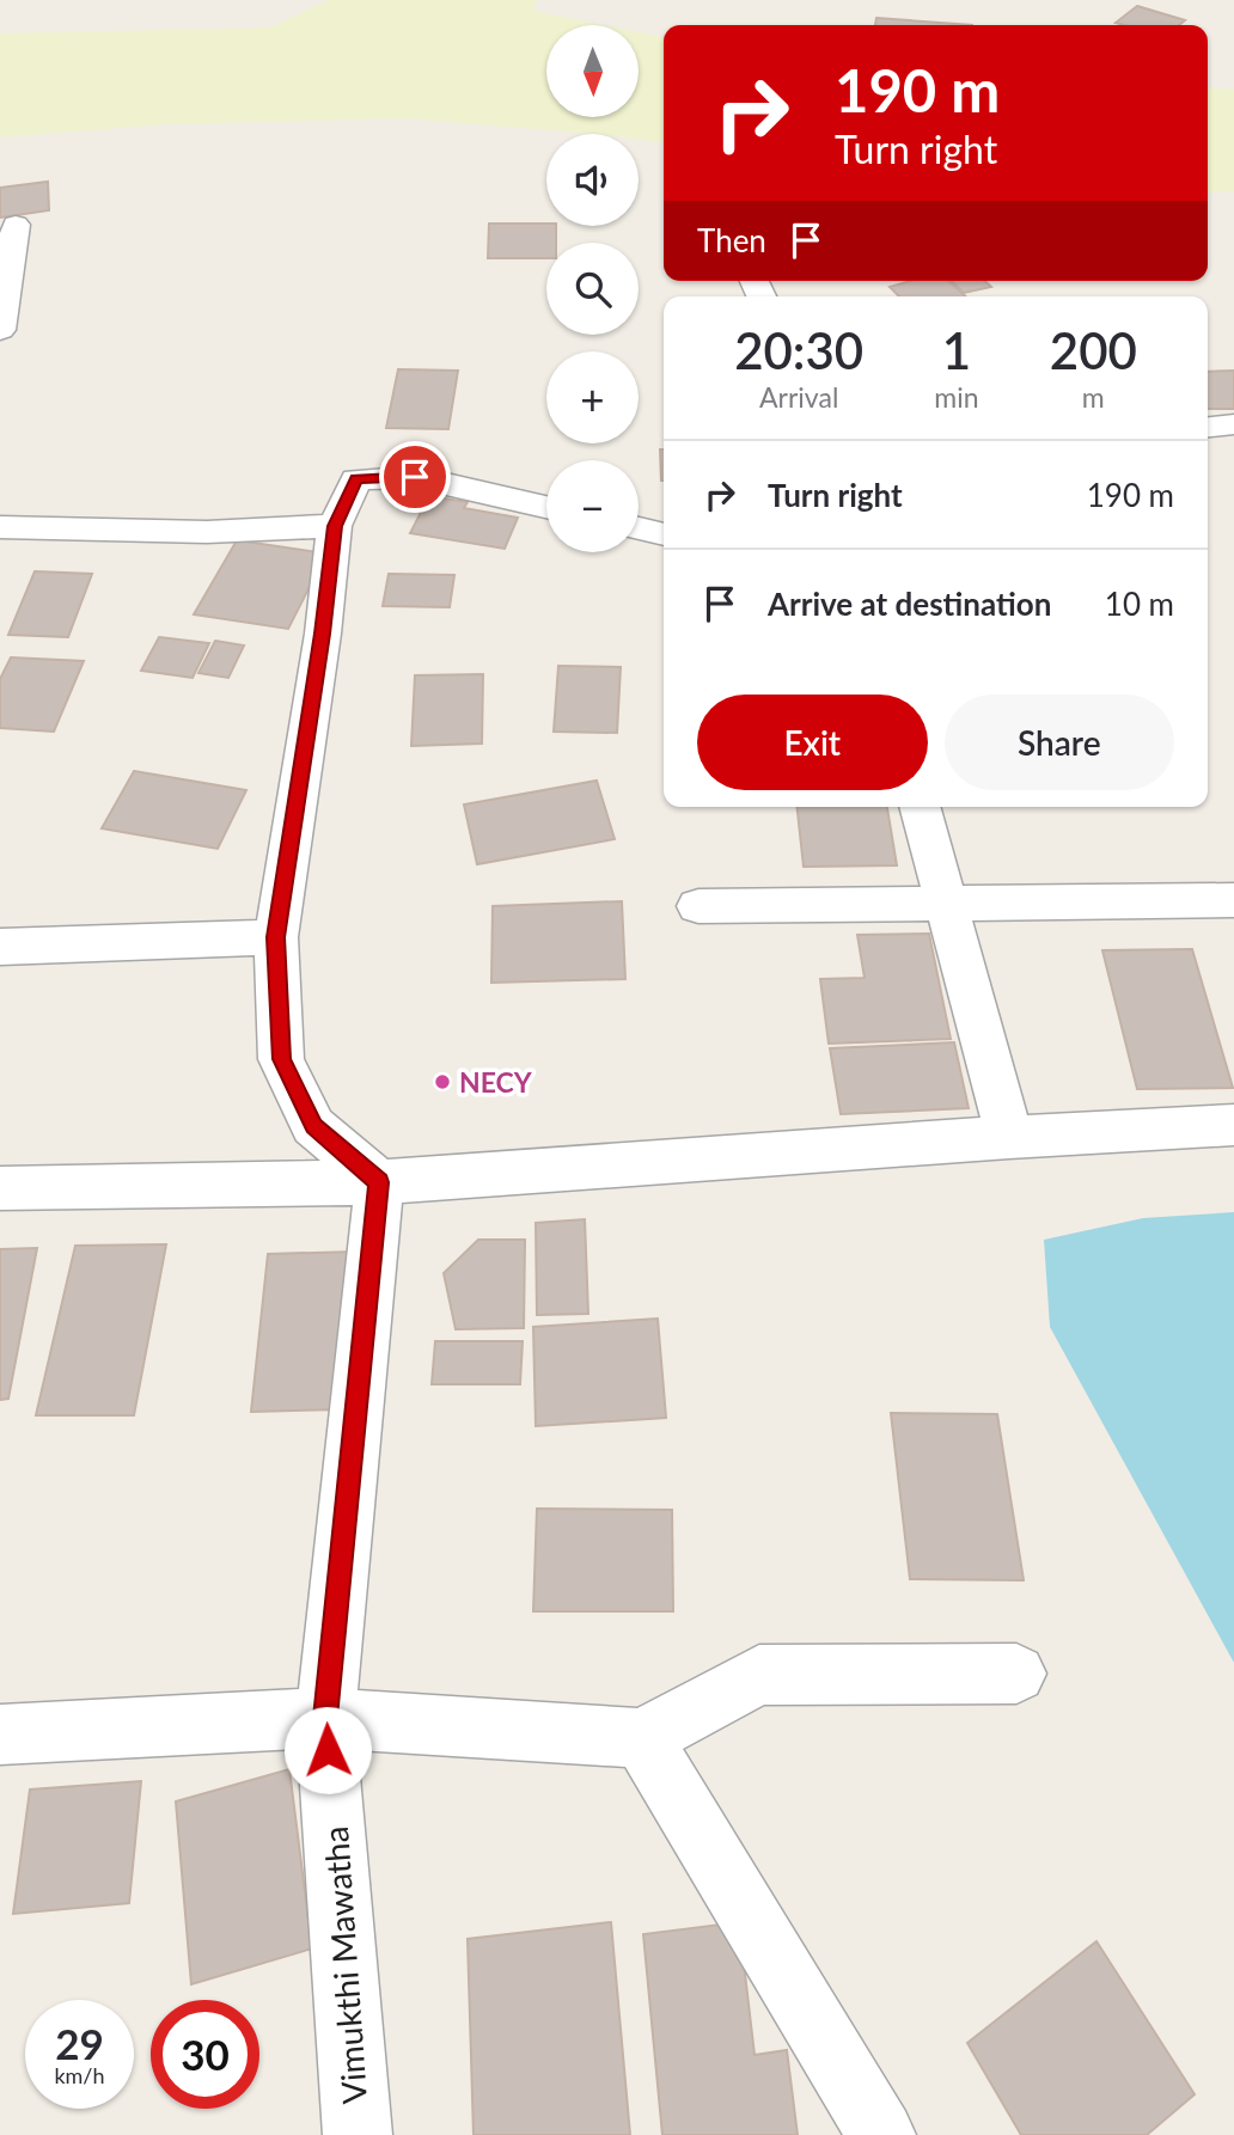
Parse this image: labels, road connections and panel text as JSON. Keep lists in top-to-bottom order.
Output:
{
  "streets": {
    "street": ["Vimukthi Mawatha"]
  },
  "places": ["NECY"],
  "north": "bottom",
  "page": {
    "map_buttons": ["+", "−"],
    "turn": ["190 m", "Turn right"],
    "then": "Then",
    "eta": [
      "20:30",
      "Arrival",
      "1",
      "min",
      "200",
      "m"
    ],
    "list": [
      {
        "name": "Turn right",
        "value": "190 m"
      },
      {
        "name": "Arrive at destination",
        "value": "10 m"
      }
    ],
    "buttons": ["Exit", "Share"],
    "speed": "29 km/h",
    "limit": "30"
  }
}
